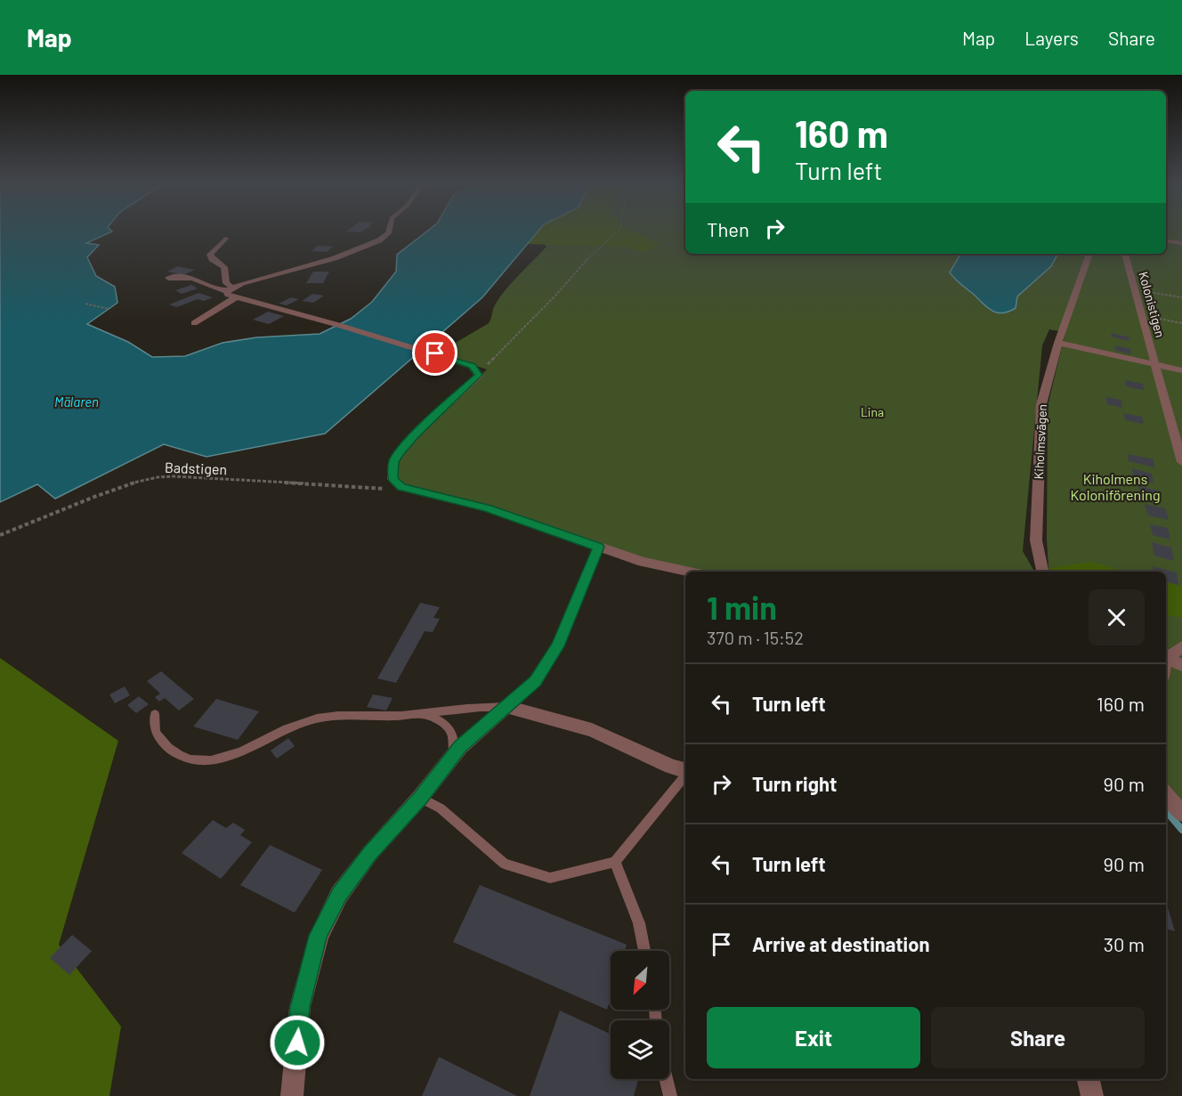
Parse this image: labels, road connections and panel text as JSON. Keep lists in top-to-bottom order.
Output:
{
  "streets": {
    "street": ["Kolonistigen", "Kiholmsvägen"],
    "path": ["Badstigen"]
  },
  "water": ["Mälaren"],
  "parks": ["Lina", "Kiholmens Koloniförening"],
  "north": "bottom left",
  "page": {
    "header": "Map",
    "nav": ["Map", "Layers", "Share"],
    "turn": ["160 m", "Turn left"],
    "then": "Then",
    "heading": ["1 min", "370 m · 15:52"],
    "list": [
      {
        "name": "Turn left",
        "value": "160 m"
      },
      {
        "name": "Turn right",
        "value": "90 m"
      },
      {
        "name": "Turn left",
        "value": "90 m"
      },
      {
        "name": "Arrive at destination",
        "value": "30 m"
      }
    ],
    "buttons": ["Exit", "Share"]
  }
}
